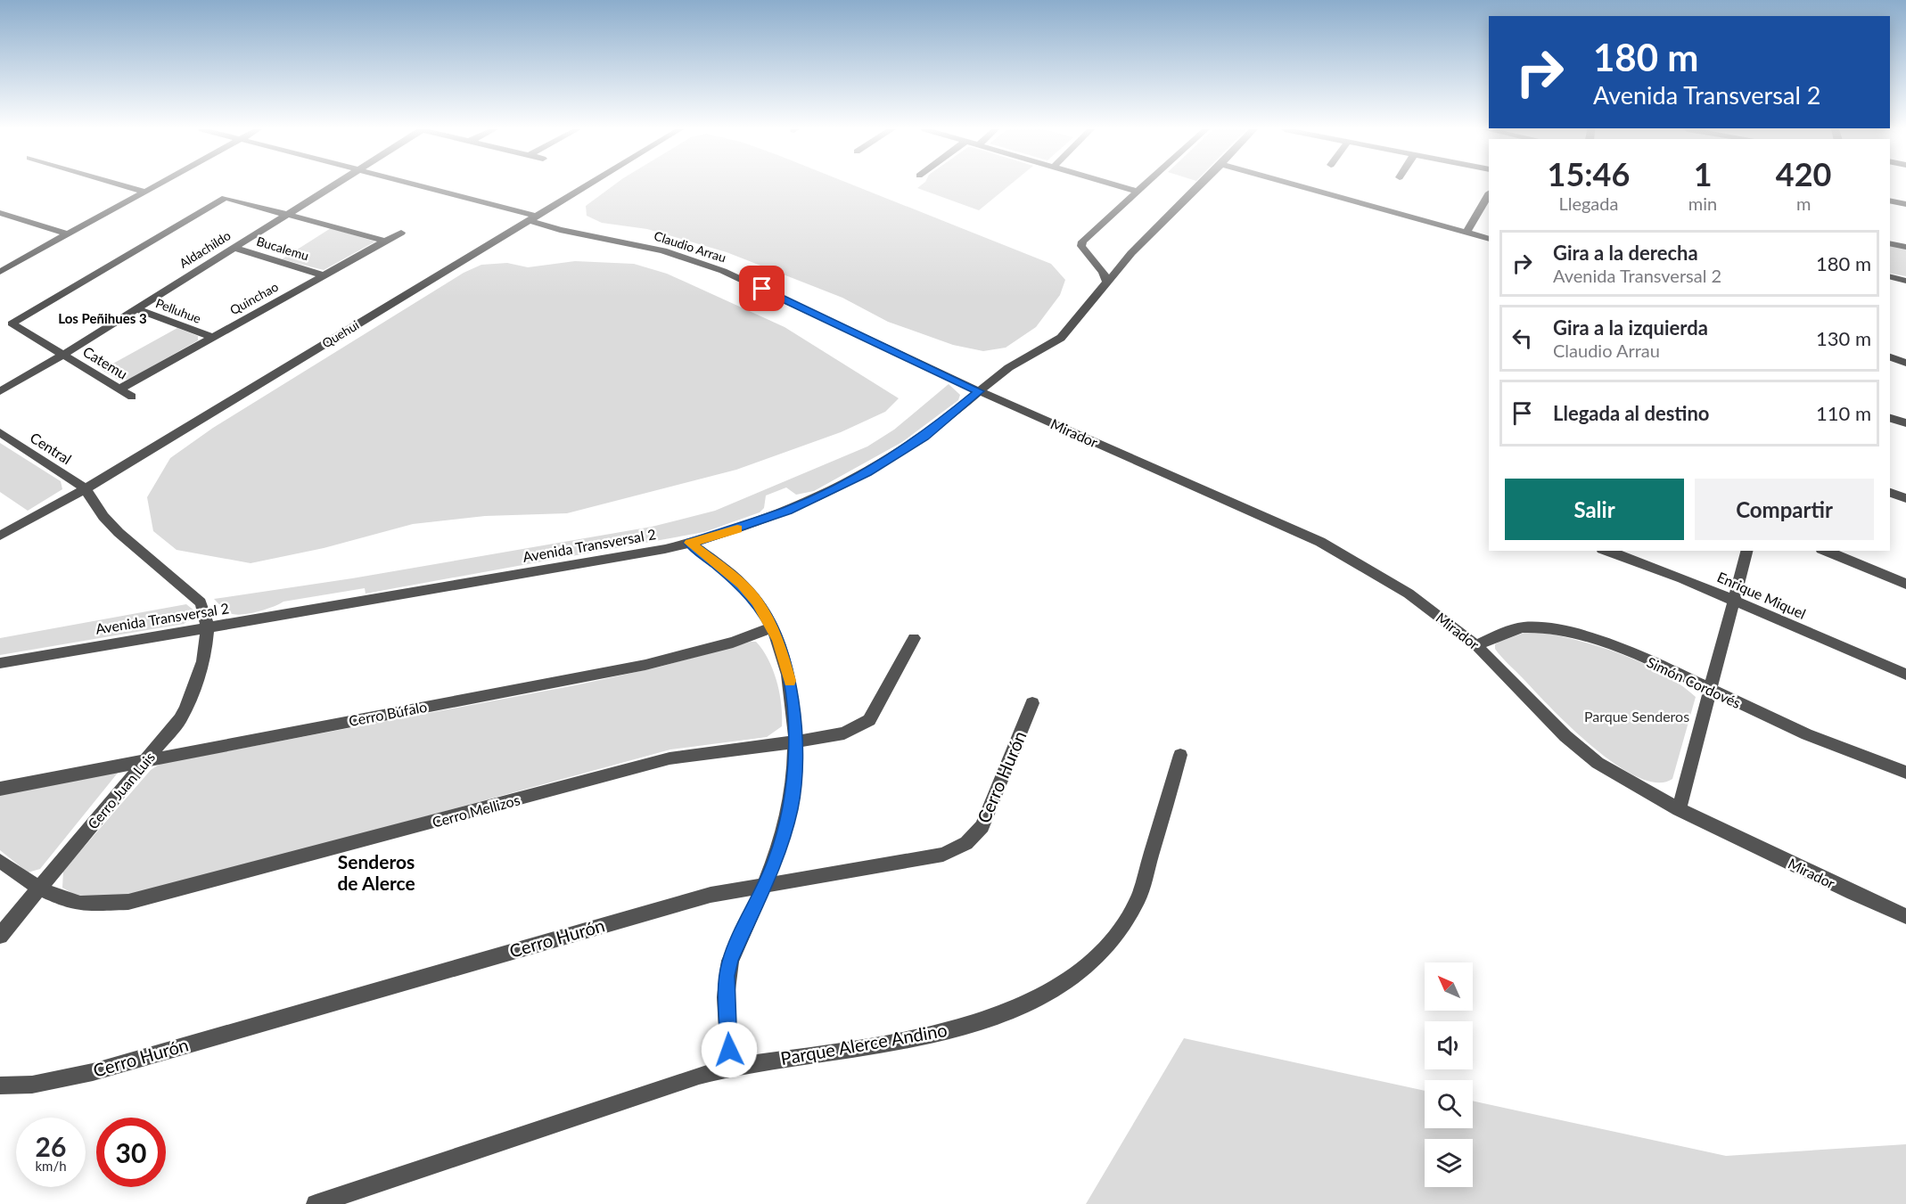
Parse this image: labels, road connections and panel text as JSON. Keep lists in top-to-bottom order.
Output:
{
  "streets": {
    "street": [
      "Claudio Arrau",
      "Bucalemu",
      "Aldachildo",
      "Quinchao",
      "Pelluhue",
      "Quehui",
      "Catemu",
      "Mirador",
      "Central",
      "Avenida Transversal 2",
      "Enrique Miquel",
      "Simón Cordovés",
      "Cerro Búfalo",
      "Cerro Hurón",
      "Cerro Juan Luis",
      "Cerro Mellizos",
      "Parque Alerce Andino"
    ]
  },
  "crossings": [
    ["Claudio Arrau", "Quehui"],
    ["Claudio Arrau", "Mirador"],
    ["Claudio Arrau", "Avenida Transversal 2"],
    ["Bucalemu", "Aldachildo"],
    ["Bucalemu", "Quinchao"],
    ["Aldachildo", "Pelluhue"],
    ["Aldachildo", "Catemu"],
    ["Quinchao", "Pelluhue"],
    ["Quinchao", "Catemu"],
    ["Quehui", "Central"],
    ["Quehui", "Cerro Juan Luis"],
    ["Mirador", "Avenida Transversal 2"],
    ["Mirador", "Simón Cordovés"],
    ["Central", "Cerro Juan Luis"],
    ["Avenida Transversal 2", "Cerro Juan Luis"],
    ["Cerro Búfalo", "Cerro Juan Luis"],
    ["Cerro Juan Luis", "Cerro Mellizos"]
  ],
  "districts": ["Los Peñihues 3", "Senderos de Alerce"],
  "parks": ["Parque Senderos"],
  "north": "top left",
  "page": {
    "turn": ["180 m", "Avenida Transversal 2"],
    "eta": [
      "15:46",
      "Llegada",
      "1",
      "min",
      "420",
      "m"
    ],
    "list": [
      {
        "name": "Gira a la derecha",
        "note": "Avenida Transversal 2",
        "value": "180 m"
      },
      {
        "name": "Gira a la izquierda",
        "note": "Claudio Arrau",
        "value": "130 m"
      },
      {
        "name": "Llegada al destino",
        "value": "110 m"
      }
    ],
    "buttons": ["Salir", "Compartir"],
    "speed": "26 km/h",
    "limit": "30"
  }
}
